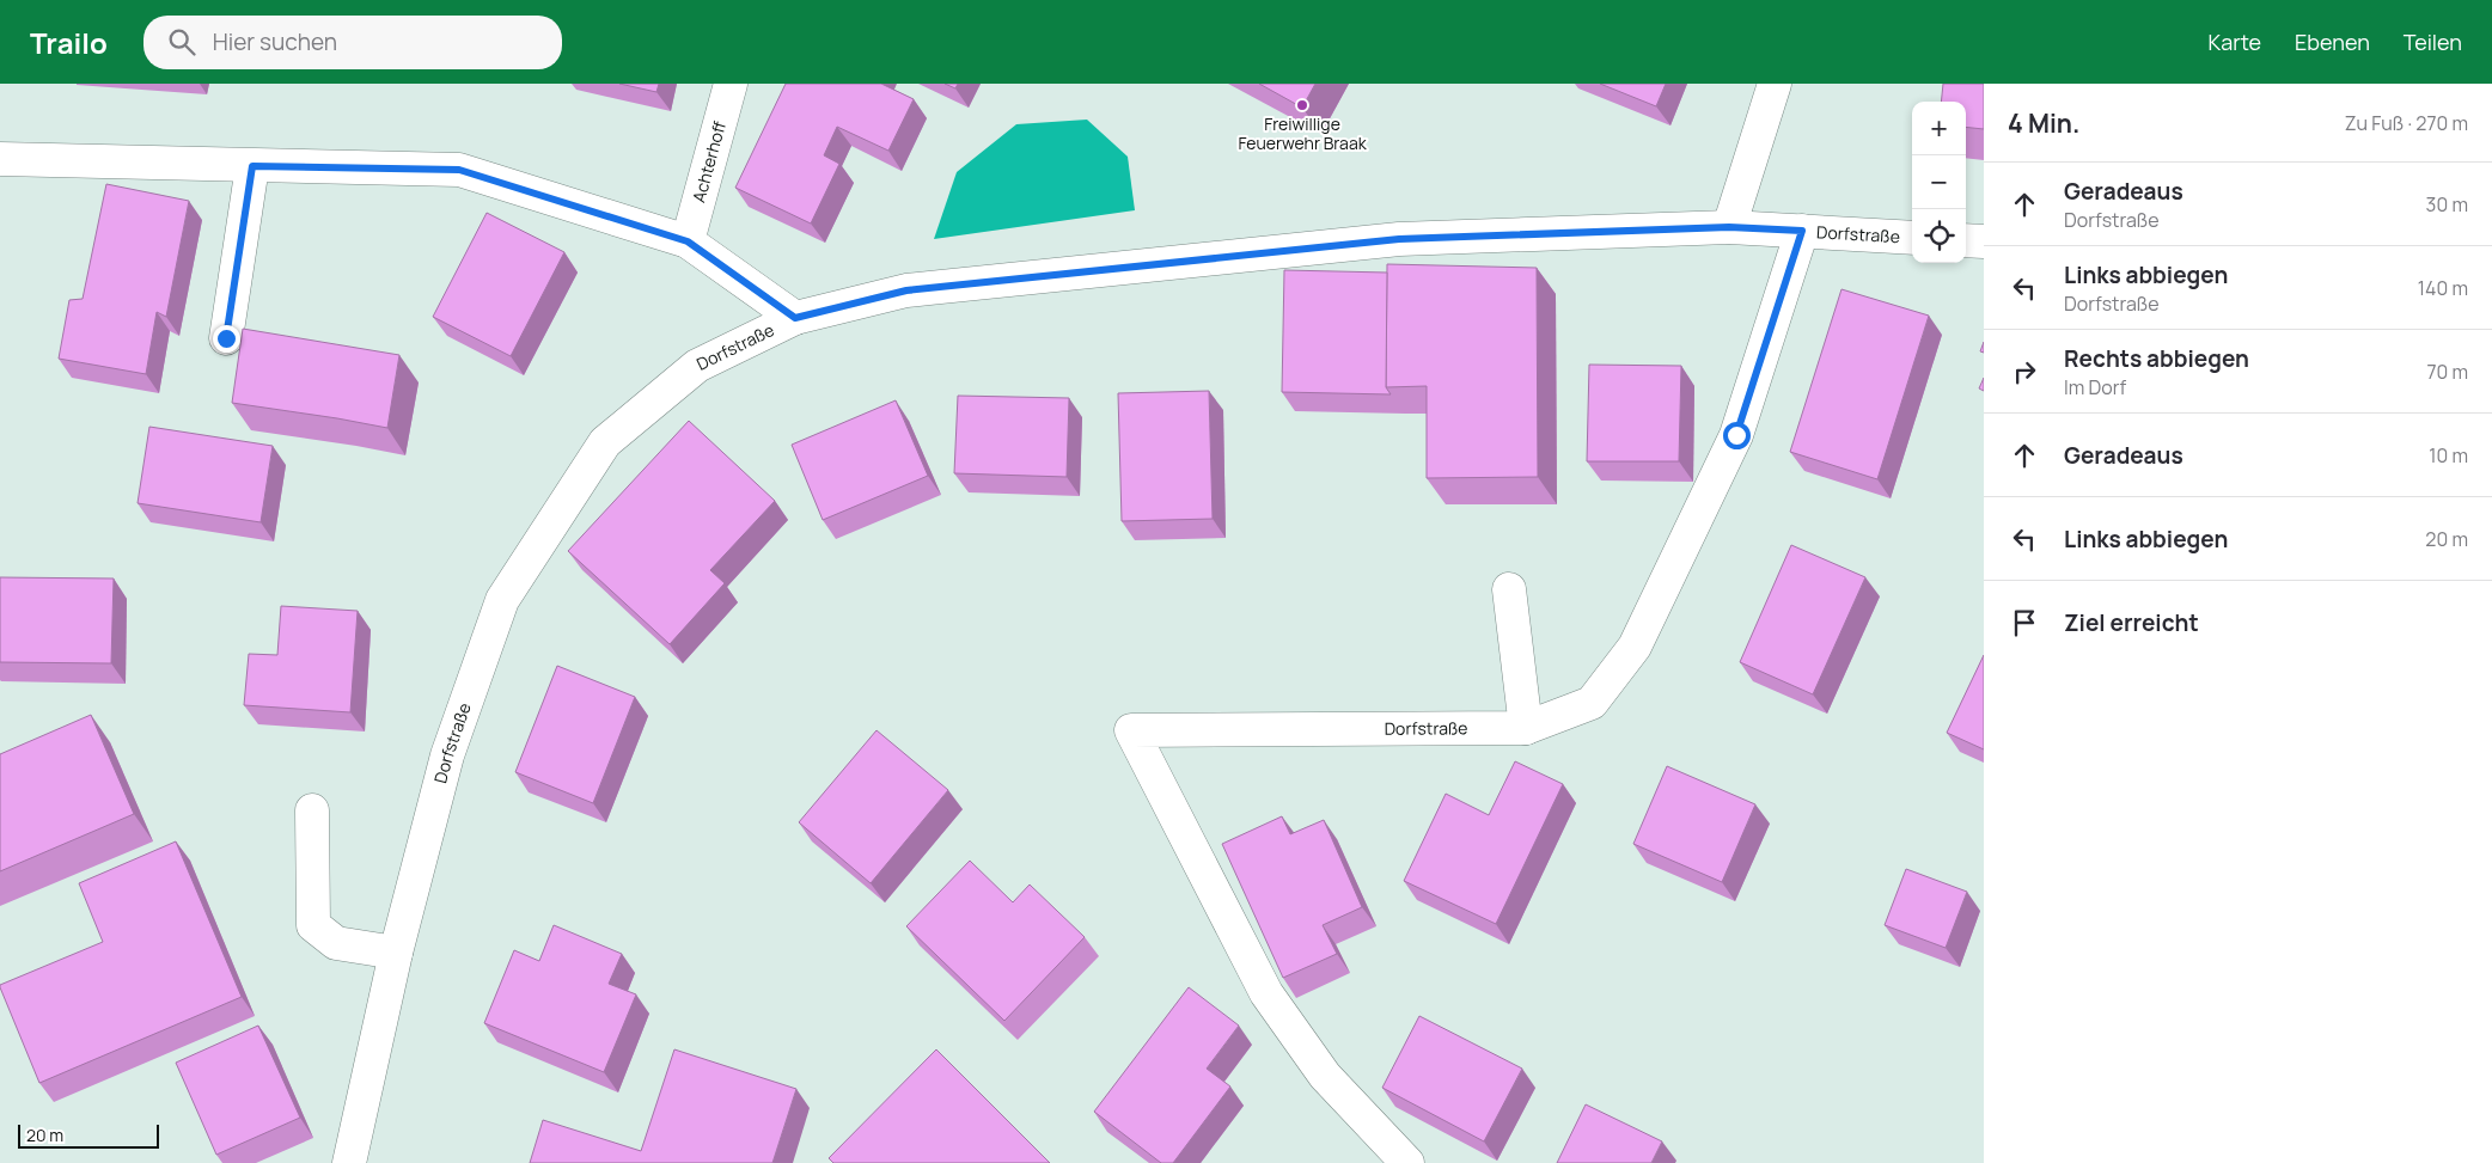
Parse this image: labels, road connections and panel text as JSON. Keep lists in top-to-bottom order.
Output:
{
  "streets": {
    "street": ["Achterhoff", "Dorfstraße"]
  },
  "places": ["Freiwillige Feuerwehr Braak"],
  "scale_bar": "20 m",
  "page": {
    "header": "Trailo",
    "search": "Hier suchen",
    "nav": ["Karte", "Ebenen", "Teilen"],
    "heading": ["4 Min.", "Zu Fuß · 270 m"],
    "map_buttons": ["+", "−"],
    "list": [
      ["Geradeaus", "Dorfstraße", "30 m"],
      ["Links abbiegen", "Dorfstraße", "140 m"],
      ["Rechts abbiegen", "Im Dorf", "70 m"],
      ["Geradeaus", "10 m"],
      ["Links abbiegen", "20 m"],
      "Ziel erreicht"
    ],
    "scale": "20 m"
  }
}
